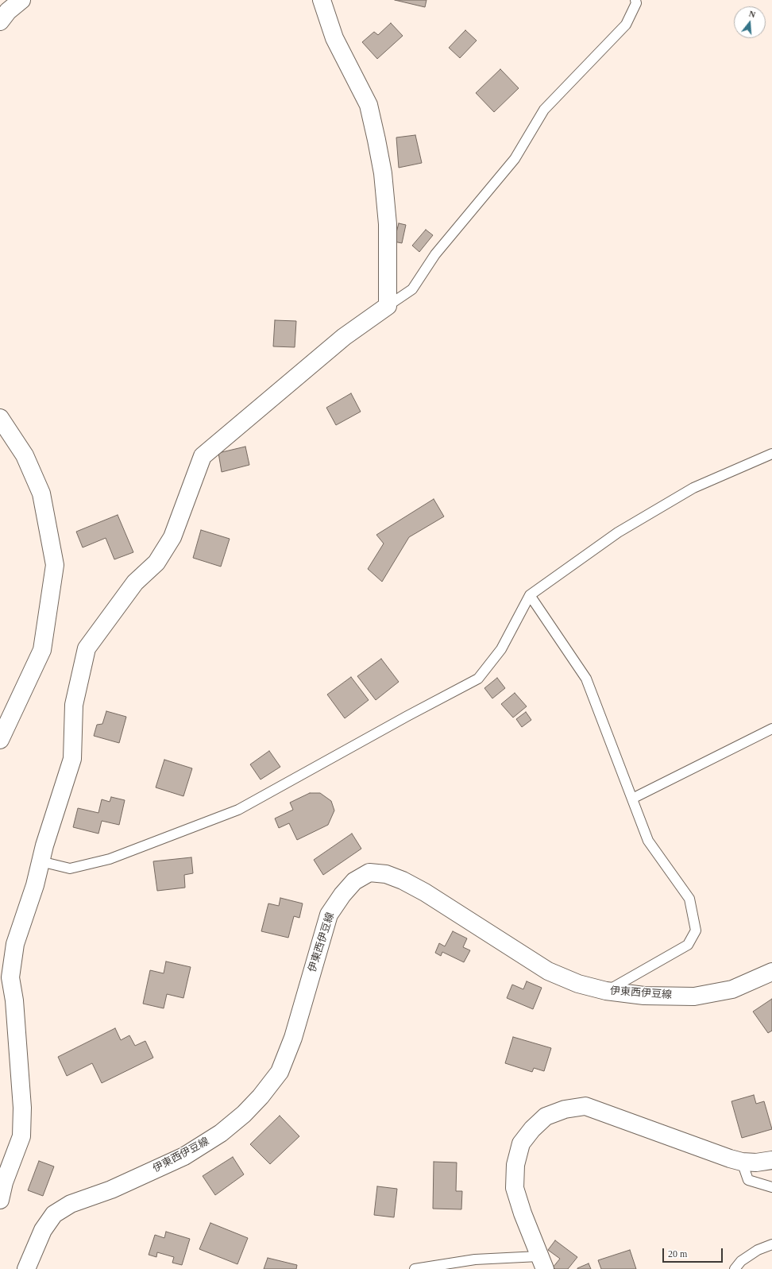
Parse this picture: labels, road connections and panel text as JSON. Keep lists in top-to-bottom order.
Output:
{
  "streets": {
    "street": ["伊東西伊豆線"]
  },
  "scale_bar": "20 m",
  "north": "top"
}
